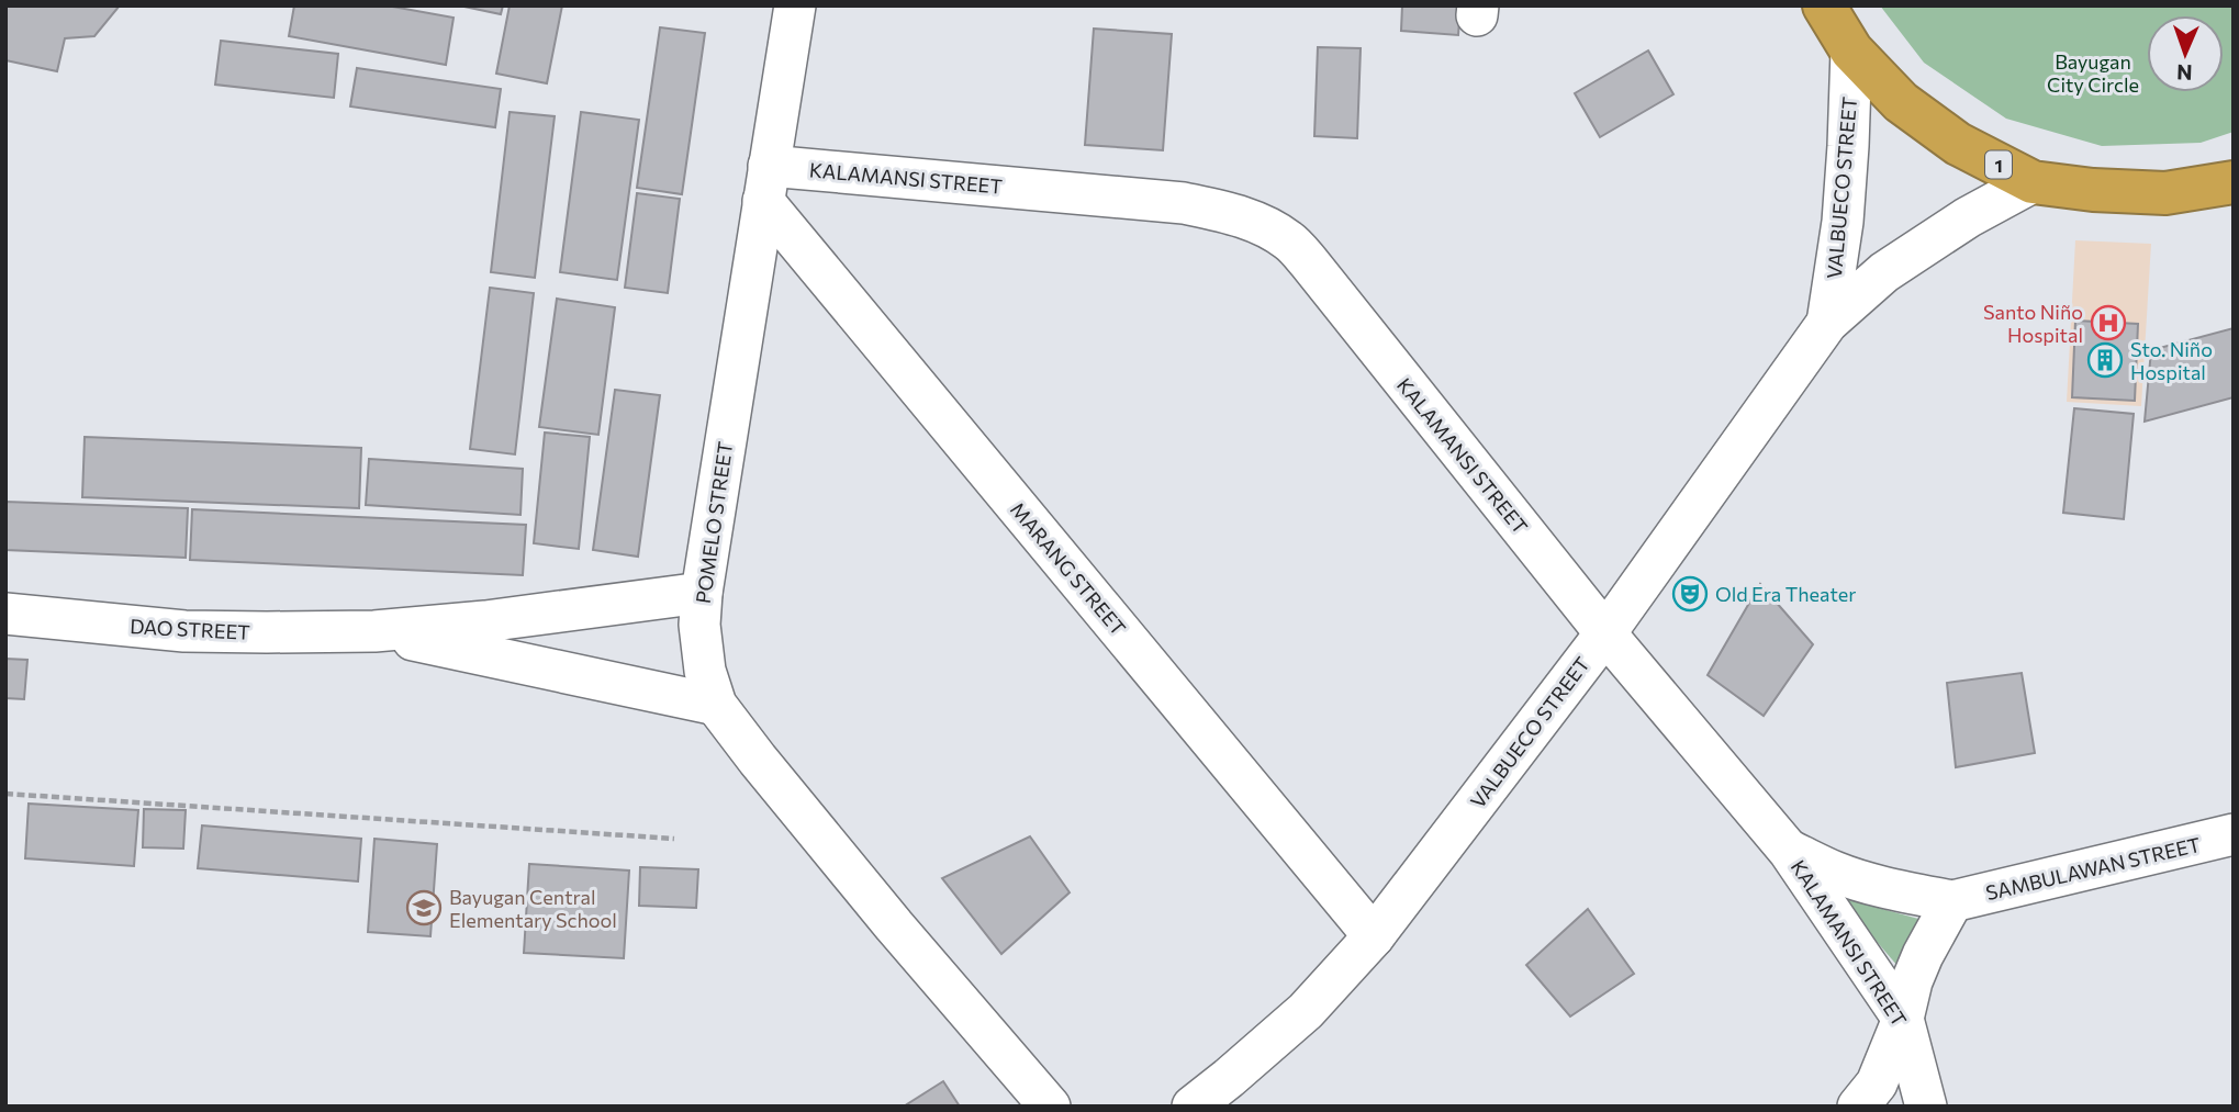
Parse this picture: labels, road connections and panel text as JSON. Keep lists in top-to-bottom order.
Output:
{
  "streets": {
    "highway": ["1"],
    "street": [
      "KALAMANSI STREET",
      "VALBUECO STREET",
      "POMELO STREET",
      "MARANG STREET",
      "DAO STREET",
      "SAMBULAWAN STREET"
    ]
  },
  "crossings": [
    ["1", "VALBUECO STREET"],
    ["KALAMANSI STREET", "VALBUECO STREET"],
    ["KALAMANSI STREET", "POMELO STREET"],
    ["KALAMANSI STREET", "MARANG STREET"],
    ["KALAMANSI STREET", "SAMBULAWAN STREET"],
    ["VALBUECO STREET", "MARANG STREET"],
    ["POMELO STREET", "MARANG STREET"],
    ["POMELO STREET", "DAO STREET"]
  ],
  "parks": ["Bayugan City Circle"],
  "places": {
    "hospital": ["Santo Niño Hospital"],
    "building": ["Sto. Niño Hospital"],
    "theatre": ["Old Era Theater"],
    "school or university": ["Bayugan Central Elementary School"]
  },
  "north": "bottom"
}
